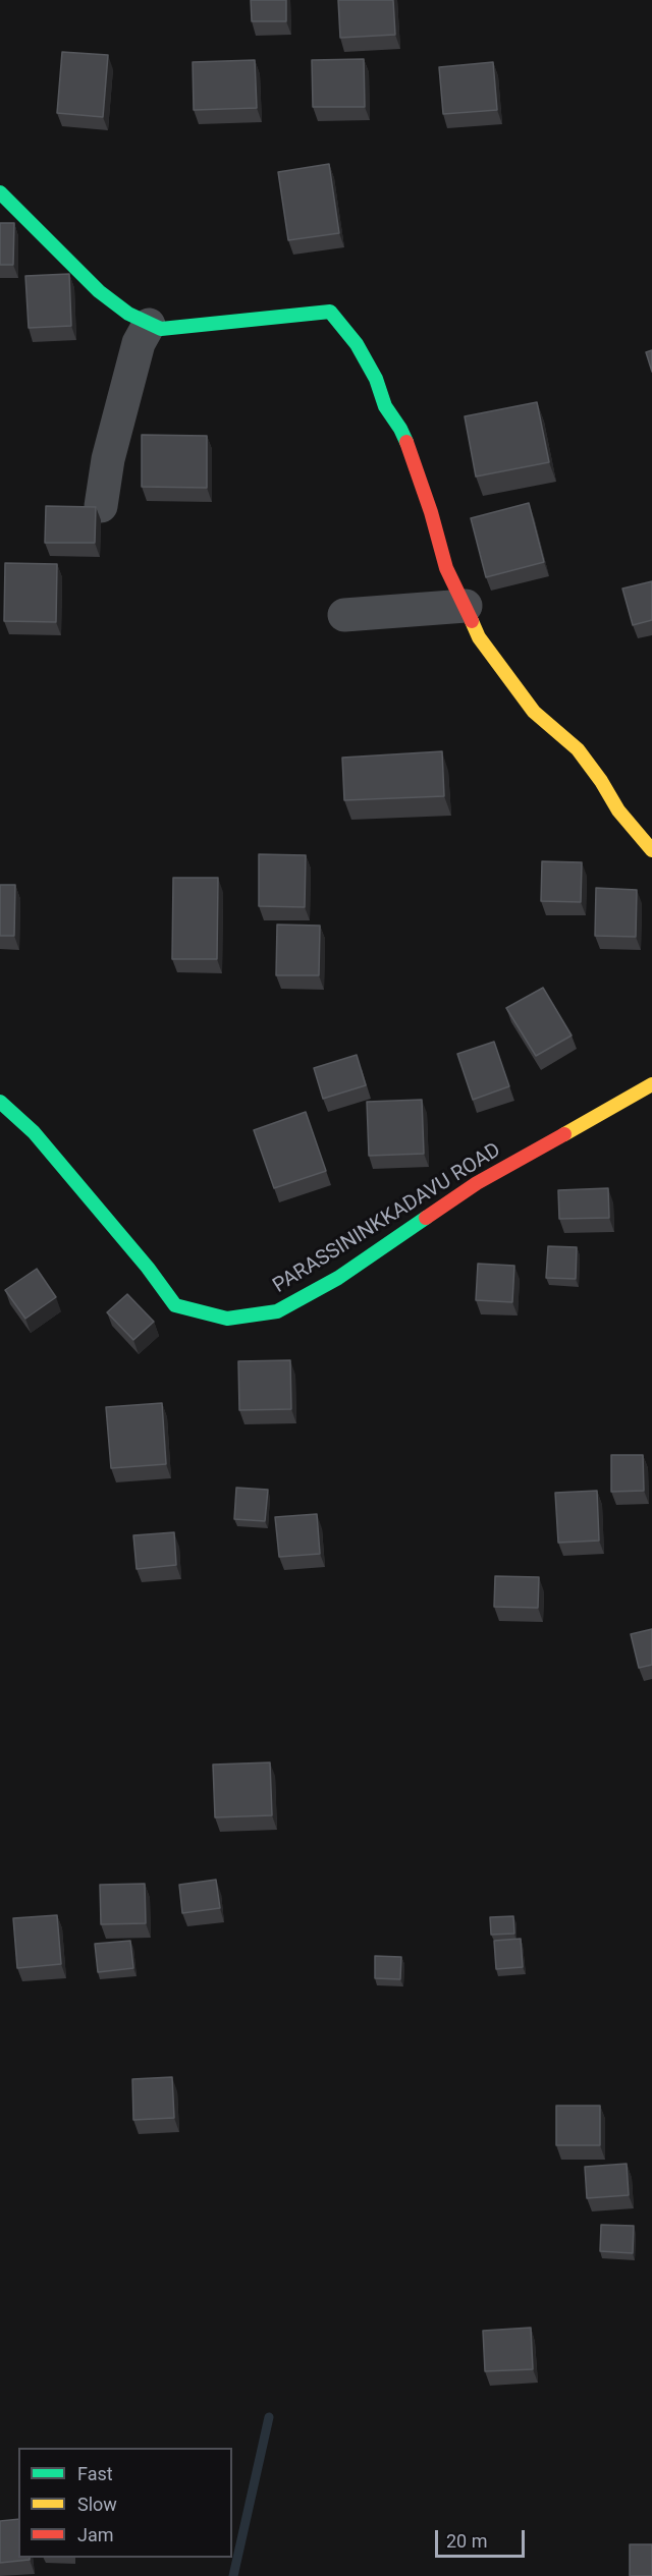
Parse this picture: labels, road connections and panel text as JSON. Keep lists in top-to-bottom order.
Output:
{
  "streets": {
    "street": ["PARASSININKKADAVU ROAD"]
  },
  "legend": ["Fast", "Slow", "Jam"],
  "scale_bar": "20 m"
}
